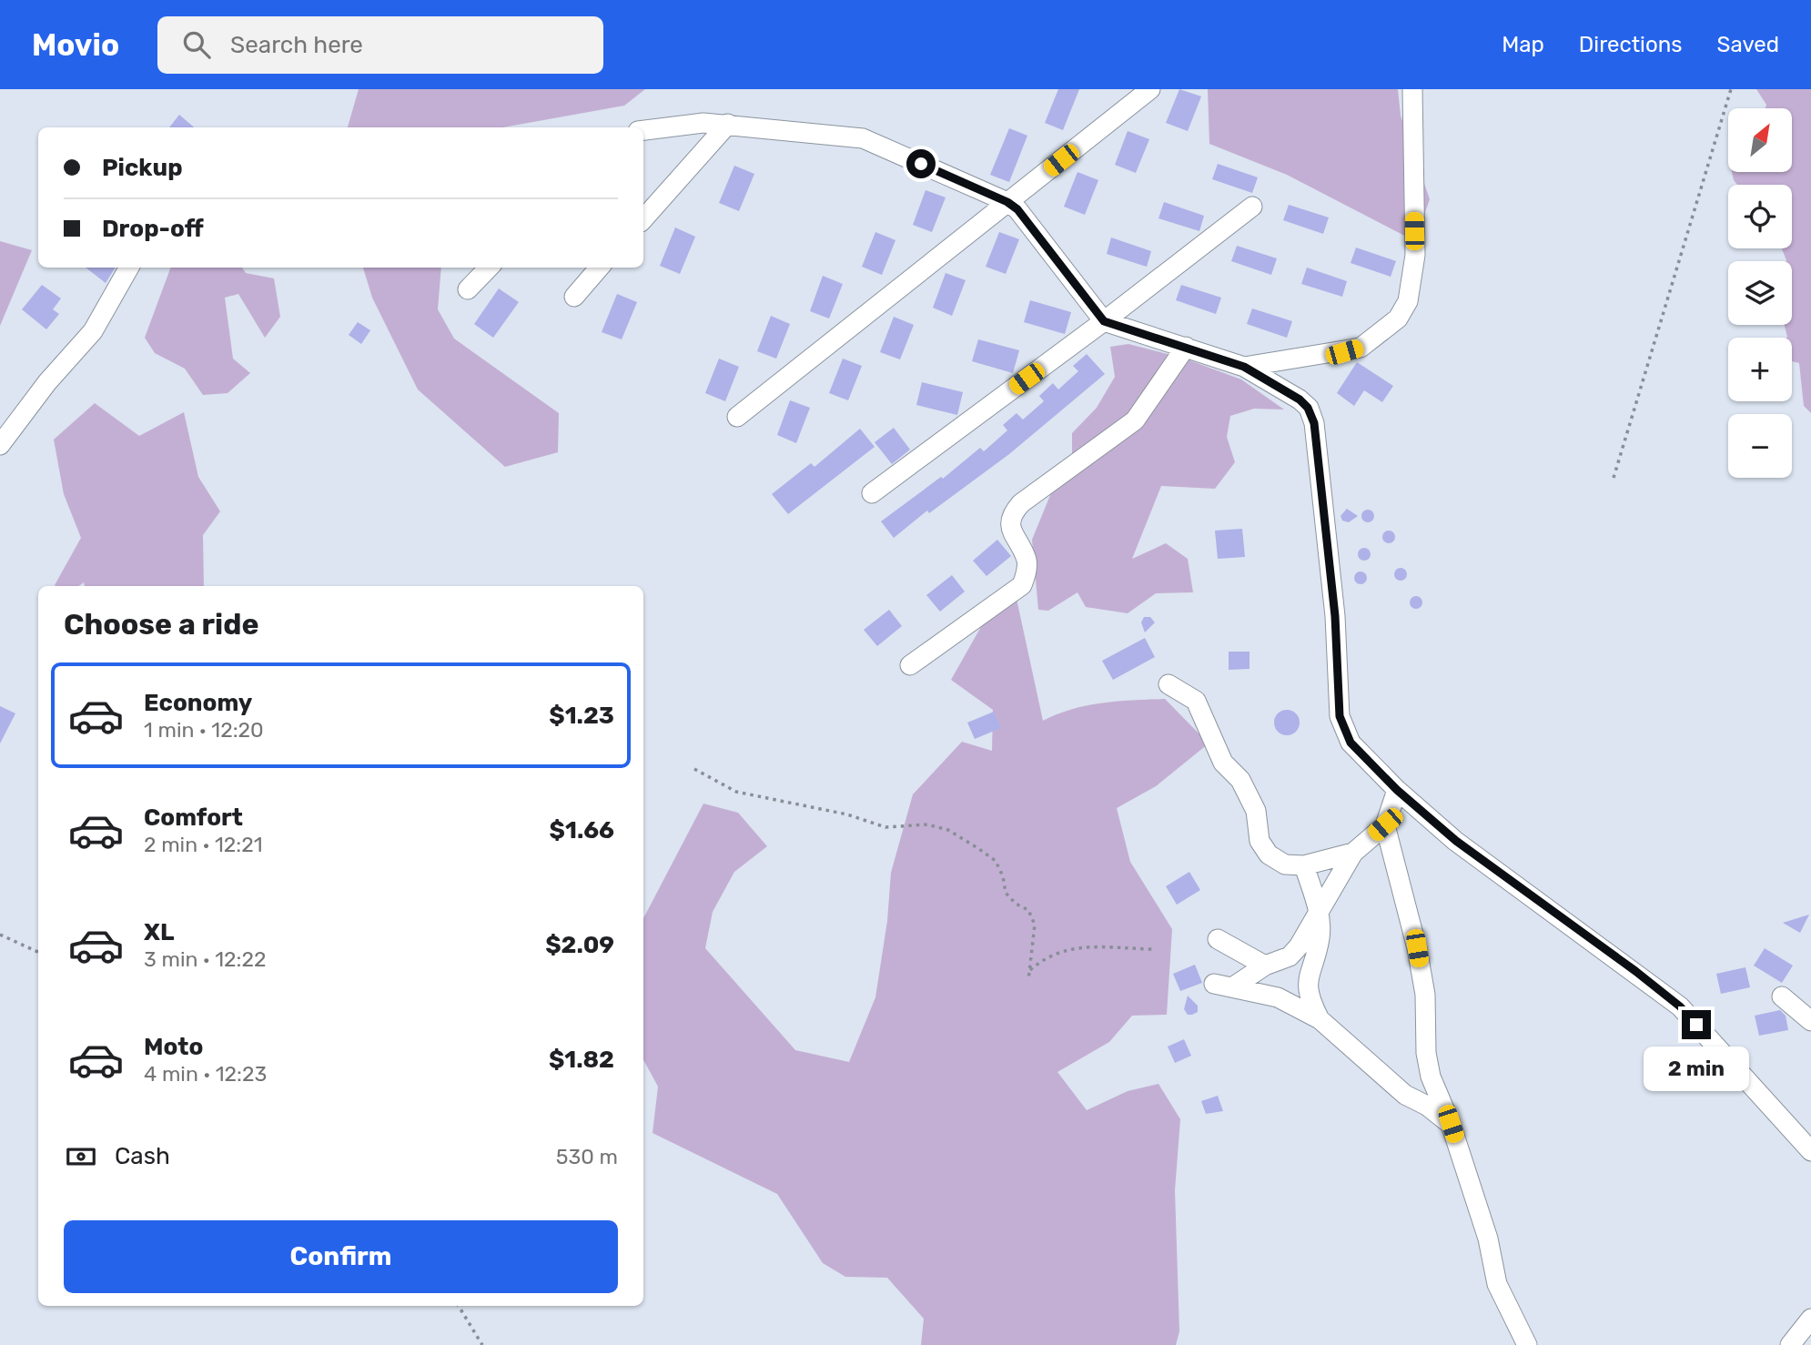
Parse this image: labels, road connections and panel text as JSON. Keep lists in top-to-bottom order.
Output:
{
  "north": "top right",
  "page": {
    "header": "Movio",
    "search": "Search here",
    "nav": ["Map", "Directions", "Saved"],
    "map_buttons": ["+", "−"],
    "banner": ["Pickup", "Drop-off"],
    "heading": "Choose a ride",
    "list": [
      {
        "name": "Economy",
        "note": "1 min · 12:20",
        "value": "$1.23"
      },
      {
        "name": "Comfort",
        "note": "2 min · 12:21",
        "value": "$1.66"
      },
      {
        "name": "XL",
        "note": "3 min · 12:22",
        "value": "$2.09"
      },
      {
        "name": "Moto",
        "note": "4 min · 12:23",
        "value": "$1.82"
      }
    ],
    "bubble": "2 min",
    "pay": ["Cash", "530 m"],
    "buttons": "Confirm"
  }
}
